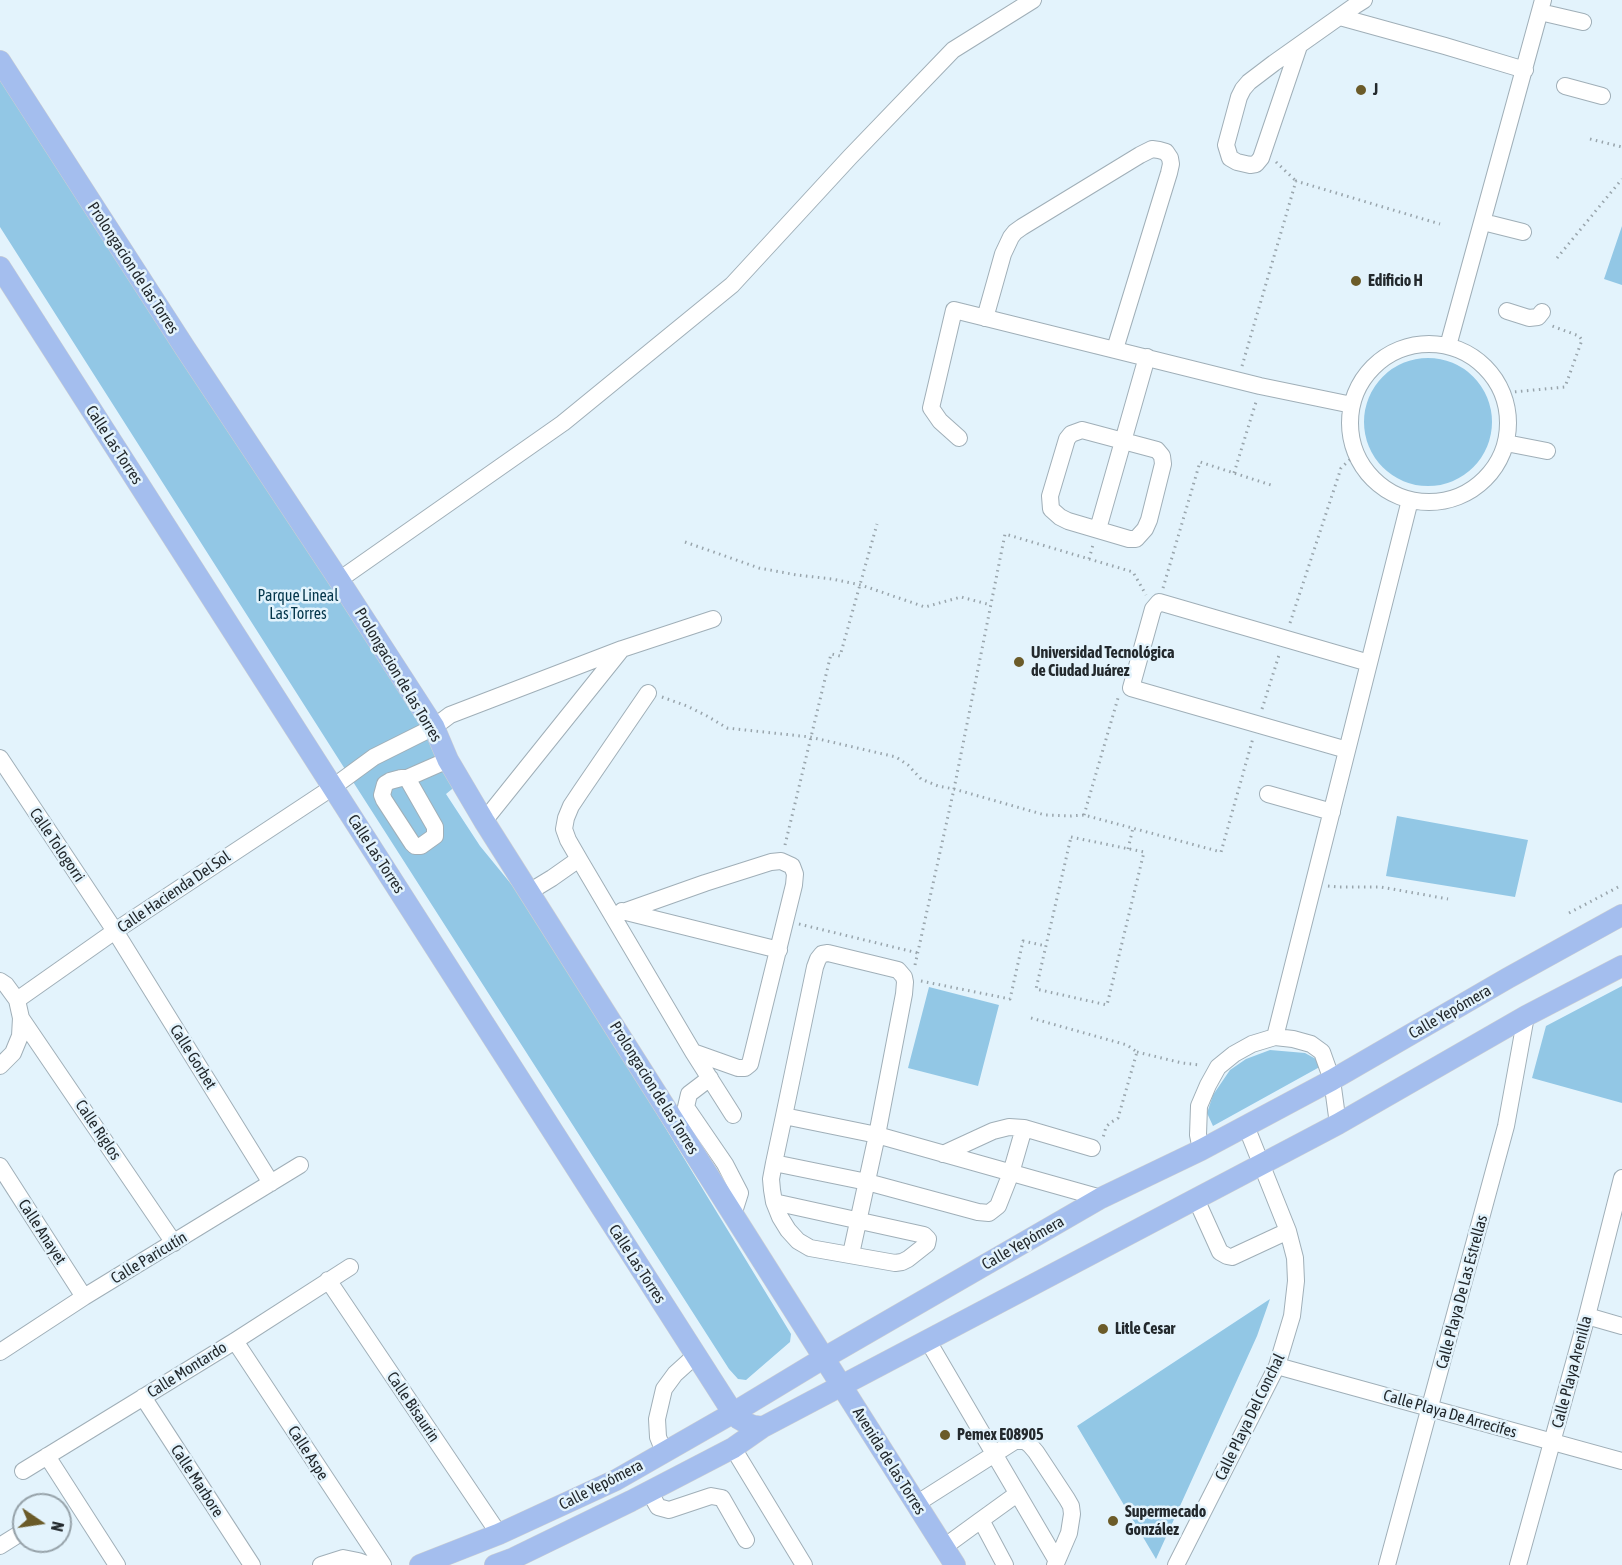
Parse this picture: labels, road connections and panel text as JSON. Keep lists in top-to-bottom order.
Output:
{
  "streets": {
    "main road": [
      "Prolongacion de las Torres",
      "Calle Las Torres",
      "Calle Yepómera",
      "Avenida de las Torres"
    ],
    "street": [
      "Calle Tologorri",
      "Calle Hacienda Del Sol",
      "Calle Gorbet",
      "Calle Riglos",
      "Calle Anayet",
      "Calle Paricutín",
      "Calle Playa De Las Estrellas",
      "Calle Montardo",
      "Calle Playa Arenilla",
      "Calle Bisaurin",
      "Calle Playa De Arrecifes",
      "Calle Playa Del Conchal",
      "Calle Aspe",
      "Calle Marbore"
    ]
  },
  "crossings": [
    ["Prolongacion de las Torres", "Calle Hacienda Del Sol"],
    ["Prolongacion de las Torres", "Calle Yepómera"],
    ["Prolongacion de las Torres", "Avenida de las Torres"],
    ["Calle Las Torres", "Calle Hacienda Del Sol"],
    ["Calle Las Torres", "Calle Yepómera"],
    ["Calle Tologorri", "Calle Hacienda Del Sol"],
    ["Calle Tologorri", "Calle Gorbet"],
    ["Calle Hacienda Del Sol", "Calle Gorbet"],
    ["Calle Yepómera", "Calle Playa De Las Estrellas"],
    ["Calle Yepómera", "Calle Bisaurin"],
    ["Calle Yepómera", "Calle Playa Del Conchal"],
    ["Calle Yepómera", "Avenida de las Torres"],
    ["Calle Gorbet", "Calle Paricutín"],
    ["Calle Riglos", "Calle Paricutín"],
    ["Calle Anayet", "Calle Paricutín"],
    ["Calle Playa De Las Estrellas", "Calle Playa De Arrecifes"],
    ["Calle Montardo", "Calle Bisaurin"],
    ["Calle Montardo", "Calle Aspe"],
    ["Calle Montardo", "Calle Marbore"],
    ["Calle Playa Arenilla", "Calle Playa De Arrecifes"],
    ["Calle Playa De Arrecifes", "Calle Playa Del Conchal"]
  ],
  "parks": ["Parque Lineal Las Torres"],
  "places": [
    "J",
    "Edificio H",
    "Universidad Tecnológica de Ciudad Juárez",
    "Litle Cesar",
    "Pemex E08905",
    "Supermecado González"
  ],
  "north": "right"
}
